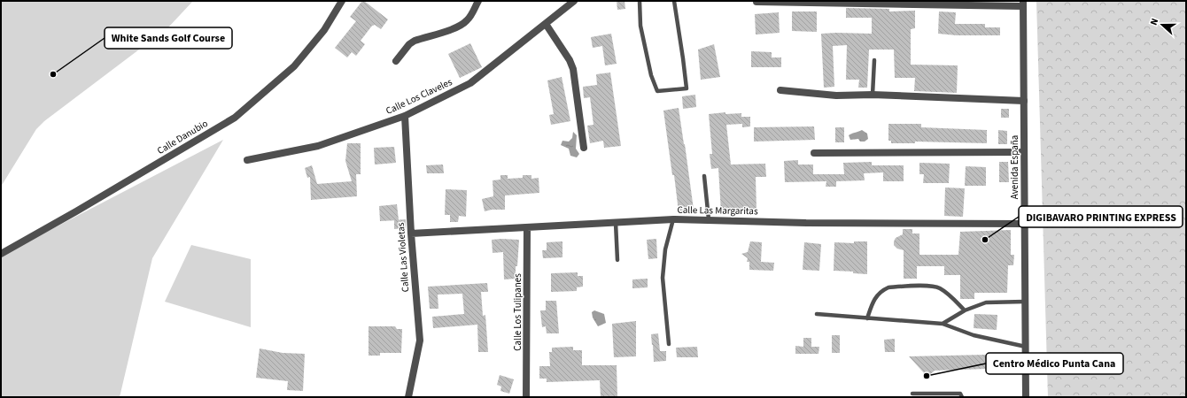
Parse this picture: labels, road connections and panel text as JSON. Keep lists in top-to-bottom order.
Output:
{
  "streets": {
    "street": [
      "Calle Los Claveles",
      "Calle Danubio",
      "Avenida España",
      "Calle Las Margaritas",
      "Calle Las Violetas",
      "Calle Los Tulipanes"
    ]
  },
  "crossings": [
    ["Calle Los Claveles", "Calle Las Violetas"],
    ["Avenida España", "Calle Las Margaritas"],
    ["Calle Las Margaritas", "Calle Las Violetas"],
    ["Calle Las Margaritas", "Calle Los Tulipanes"]
  ],
  "places": ["White Sands Golf Course", "DIGIBAVARO PRINTING EXPRESS", "Centro Médico Punta Cana"],
  "north": "left"
}
